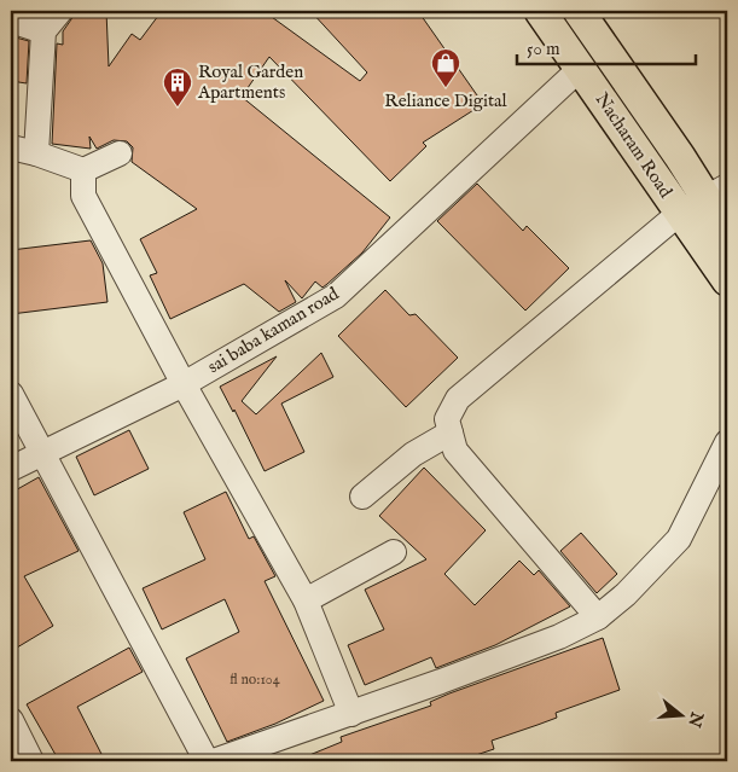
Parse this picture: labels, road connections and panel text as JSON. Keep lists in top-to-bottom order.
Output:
{
  "streets": {
    "main road": ["Nacharam Road"],
    "street": ["sai baba kaman road"]
  },
  "crossings": [
    ["Nacharam Road", "sai baba kaman road"]
  ],
  "places": {
    "shop": ["Reliance Digital"],
    "building": ["Royal Garden Apartments"]
  },
  "house_numbers": ["fl no:104"],
  "scale_bar": "50 m",
  "north": "right"
}
